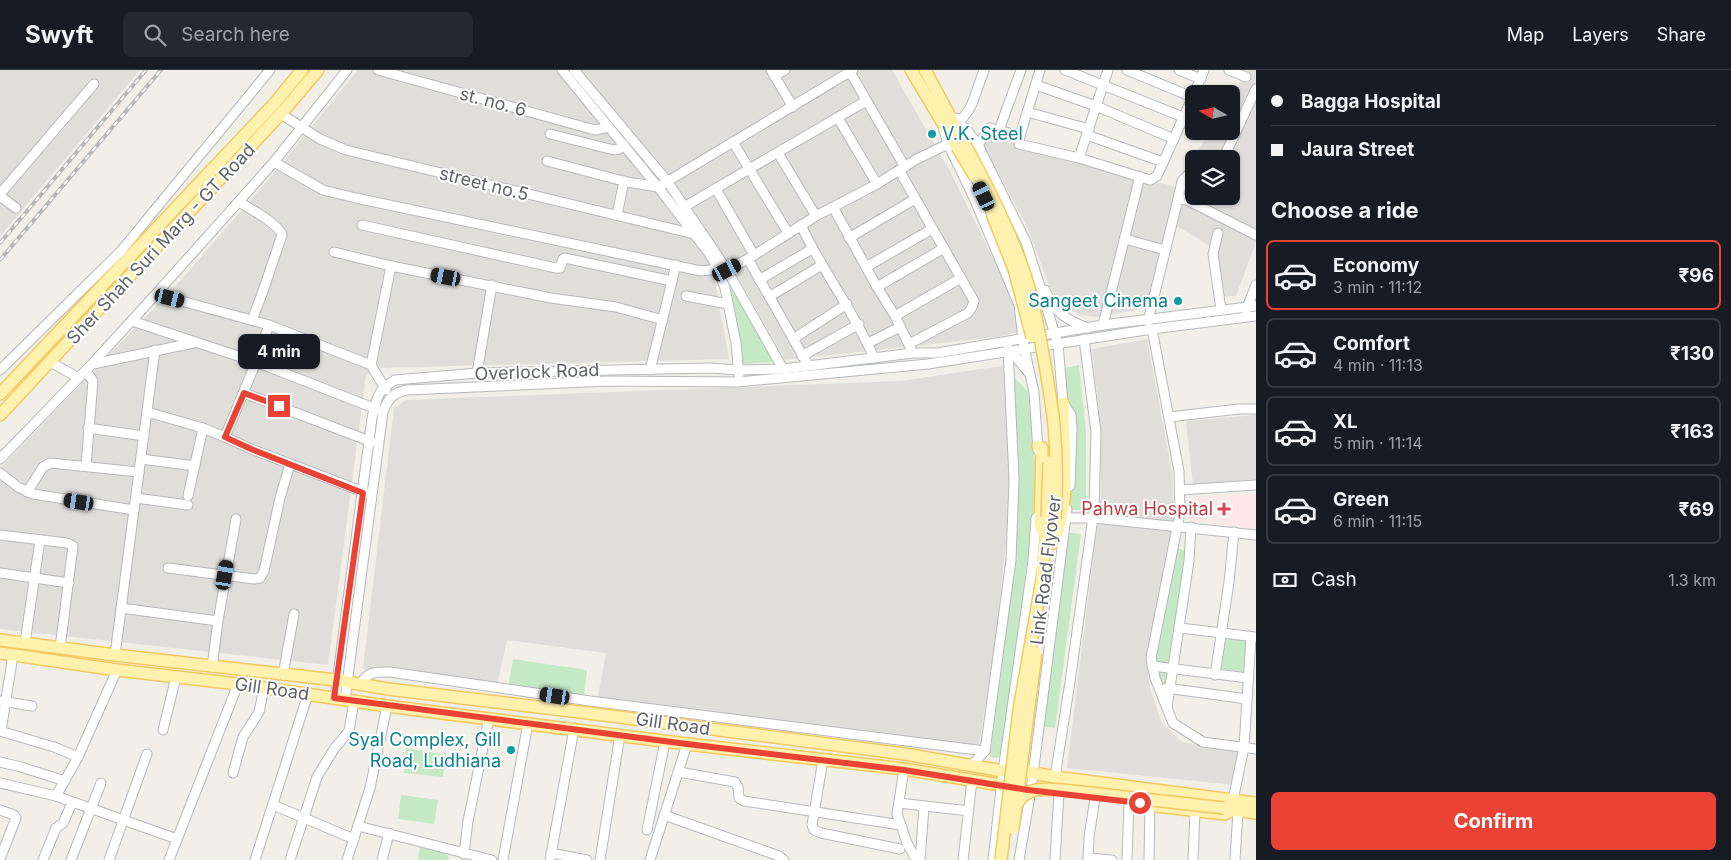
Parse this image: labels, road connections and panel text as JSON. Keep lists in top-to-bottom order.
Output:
{
  "streets": {
    "main road": ["Sher Shah Suri Marg - GT Road", "Link Road Flyover", "Gill Road"],
    "street": ["st. no. 6", "street no.5", "Overlock Road"]
  },
  "crossings": [
    ["street no.5", "Sher Shah Suri Marg - GT Road"]
  ],
  "places": {
    "other": ["V.K. Steel", "Sangeet Cinema", "Syal Complex, Gill Road, Ludhiana"],
    "health": ["Pahwa Hospital"]
  },
  "north": "left",
  "page": {
    "header": "Swyft",
    "search": "Search here",
    "nav": ["Map", "Layers", "Share"],
    "banner": ["Bagga Hospital", "Jaura Street"],
    "heading": "Choose a ride",
    "list": [
      {
        "name": "Economy",
        "note": "3 min · 11:12",
        "value": "₹96"
      },
      {
        "name": "Comfort",
        "note": "4 min · 11:13",
        "value": "₹130"
      },
      {
        "name": "XL",
        "note": "5 min · 11:14",
        "value": "₹163"
      },
      {
        "name": "Green",
        "note": "6 min · 11:15",
        "value": "₹69"
      }
    ],
    "bubble": "4 min",
    "pay": ["Cash", "1.3 km"],
    "buttons": "Confirm"
  }
}
